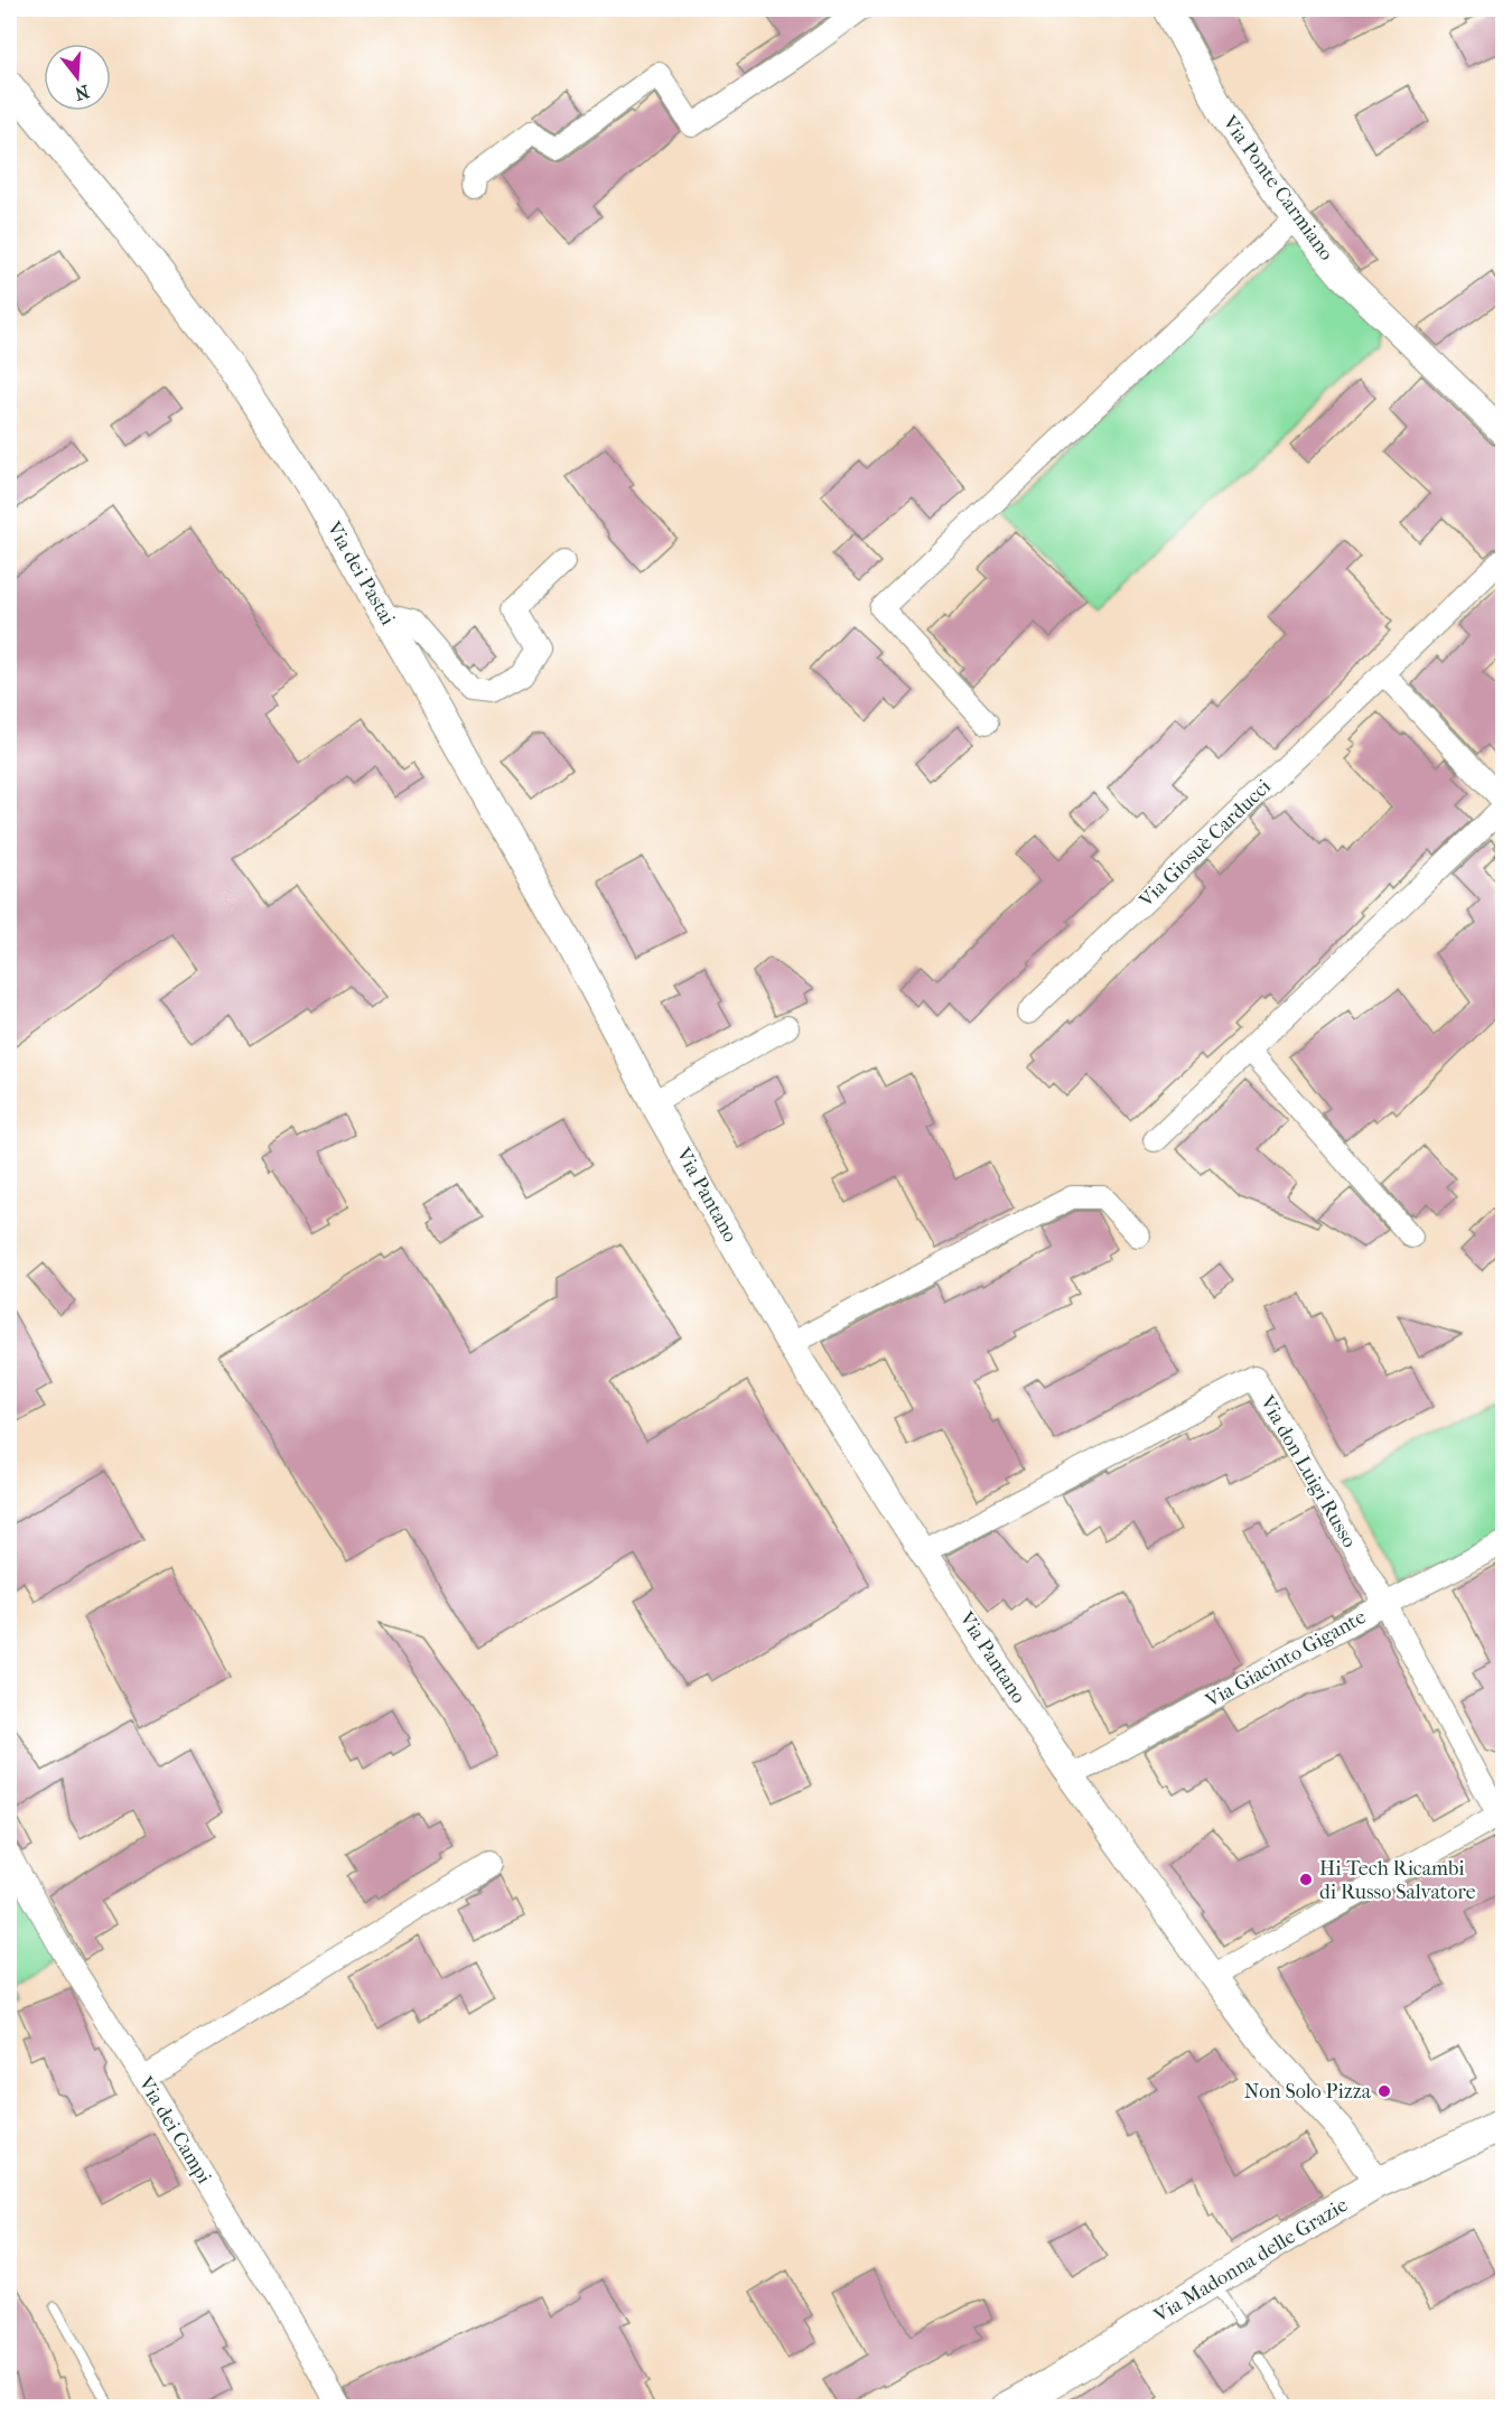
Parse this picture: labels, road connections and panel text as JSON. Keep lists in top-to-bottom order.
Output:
{
  "streets": {
    "main road": ["Via Madonna delle Grazie"],
    "street": [
      "Via Ponte Carmiano",
      "Via dei Pastai",
      "Via Giosuè Carducci",
      "Via Pantano",
      "Via don Luigi Russo",
      "Via Giacinto Gigante",
      "Via dei Campi"
    ]
  },
  "crossings": [
    ["Via dei Pastai", "Via Pantano"],
    ["Via Pantano", "Via don Luigi Russo"],
    ["Via Pantano", "Via Giacinto Gigante"],
    ["Via Pantano", "Via Madonna delle Grazie"],
    ["Via don Luigi Russo", "Via Giacinto Gigante"]
  ],
  "places": ["Hi-Tech Ricambi di Russo Salvatore", "Non Solo Pizza"],
  "north": "bottom"
}
